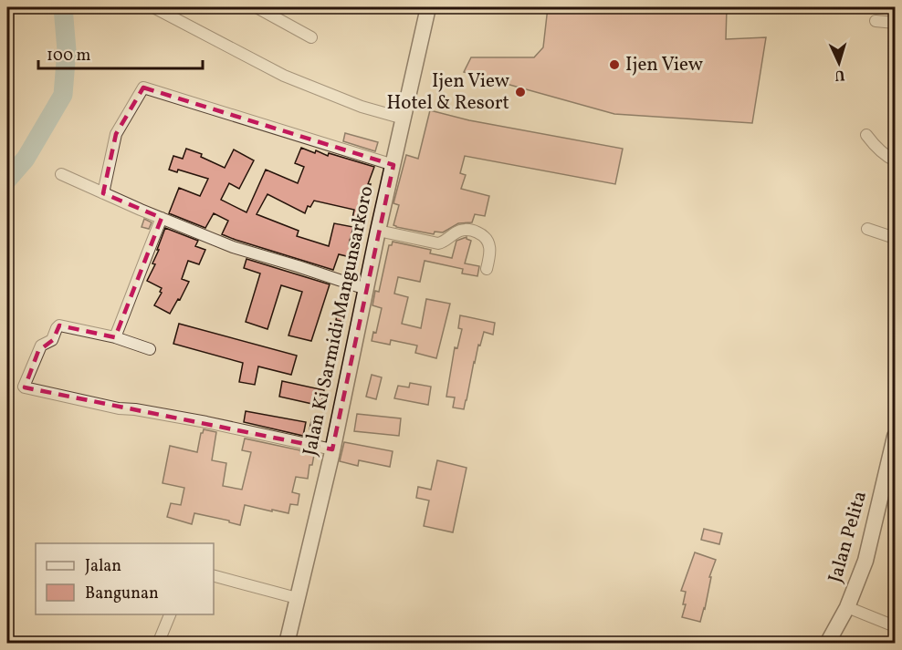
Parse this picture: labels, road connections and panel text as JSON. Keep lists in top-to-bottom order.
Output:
{
  "streets": {
    "main road": ["Jalan Ki Sarmidi Mangunsarkoro", "Jalan Pelita"]
  },
  "places": ["Ijen View", "Ijen View Hotel & Resort"],
  "legend": ["Jalan", "Bangunan"],
  "scale_bar": "100 m",
  "north": "bottom"
}
